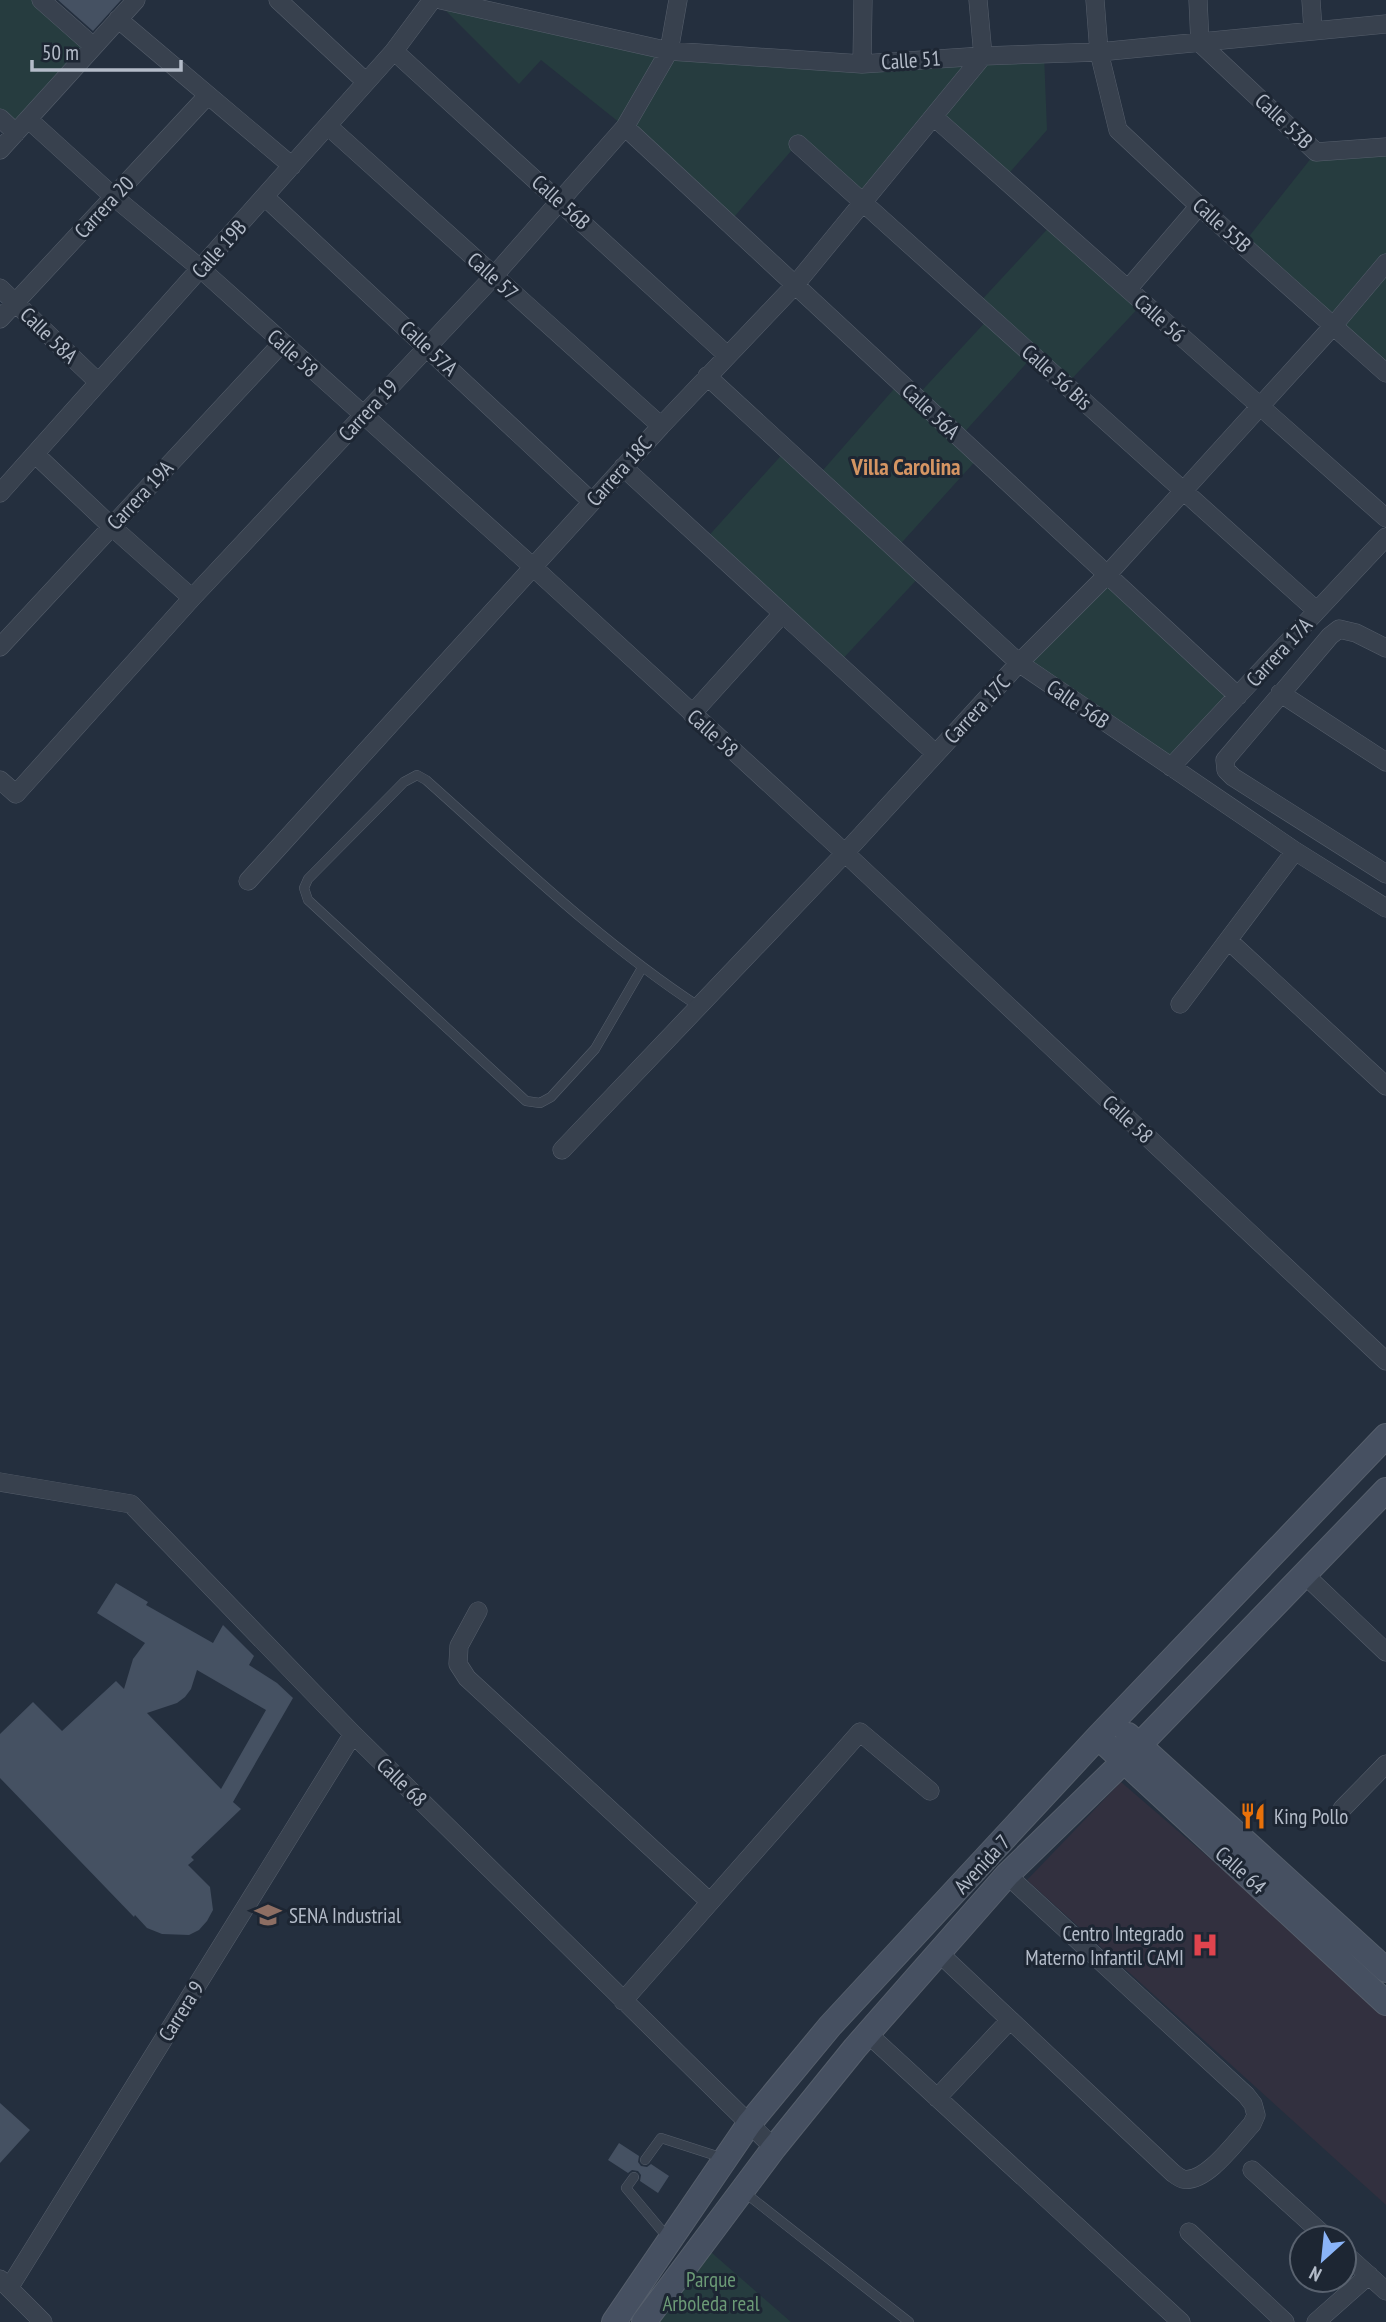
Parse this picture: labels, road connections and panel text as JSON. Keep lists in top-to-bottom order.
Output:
{
  "streets": {
    "main road": ["Avenida 7", "Calle 64"],
    "street": [
      "Calle 51",
      "Calle 53B",
      "Calle 56B",
      "Carrera 20",
      "Calle 55B",
      "Calle 19B",
      "Calle 57",
      "Calle 56",
      "Calle 58A",
      "Calle 57A",
      "Calle 58",
      "Calle 56 Bis",
      "Carrera 19",
      "Calle 56A",
      "Carrera 18C",
      "Carrera 19A",
      "Carrera 17A",
      "Carrera 17C",
      "Calle 68",
      "Carrera 9"
    ]
  },
  "crossings": [
    ["Calle 51", "Calle 53B"],
    ["Calle 51", "Calle 55B"],
    ["Calle 51", "Carrera 19"],
    ["Calle 51", "Carrera 18C"],
    ["Calle 56B", "Calle 19B"],
    ["Calle 56B", "Carrera 19"],
    ["Calle 56B", "Carrera 18C"],
    ["Calle 56B", "Carrera 17A"],
    ["Calle 56B", "Carrera 17C"],
    ["Carrera 20", "Calle 58A"],
    ["Carrera 20", "Calle 58"],
    ["Calle 55B", "Carrera 17C"],
    ["Calle 19B", "Calle 57"],
    ["Calle 19B", "Calle 58A"],
    ["Calle 19B", "Calle 57A"],
    ["Calle 19B", "Calle 58"],
    ["Calle 57", "Carrera 19"],
    ["Calle 57", "Carrera 18C"],
    ["Calle 56", "Carrera 18C"],
    ["Calle 56", "Carrera 17C"],
    ["Calle 57A", "Carrera 19"],
    ["Calle 57A", "Carrera 18C"],
    ["Calle 58", "Carrera 19"],
    ["Calle 58", "Carrera 18C"],
    ["Calle 58", "Carrera 19A"],
    ["Calle 58", "Carrera 17C"],
    ["Calle 56 Bis", "Carrera 18C"],
    ["Calle 56 Bis", "Carrera 17A"],
    ["Calle 56 Bis", "Carrera 17C"],
    ["Carrera 19", "Calle 56A"],
    ["Calle 56A", "Carrera 18C"],
    ["Calle 56A", "Carrera 17A"],
    ["Calle 56A", "Carrera 17C"],
    ["Calle 68", "Avenida 7"],
    ["Calle 68", "Carrera 9"],
    ["Avenida 7", "Calle 64"]
  ],
  "districts": ["Villa Carolina"],
  "parks": ["Parque Arboleda real"],
  "places": {
    "restaurant": ["King Pollo"],
    "school or university": ["SENA Industrial"],
    "hospital": ["Centro Integrado Materno Infantil CAMI"]
  },
  "scale_bar": "50 m",
  "north": "bottom left"
}
